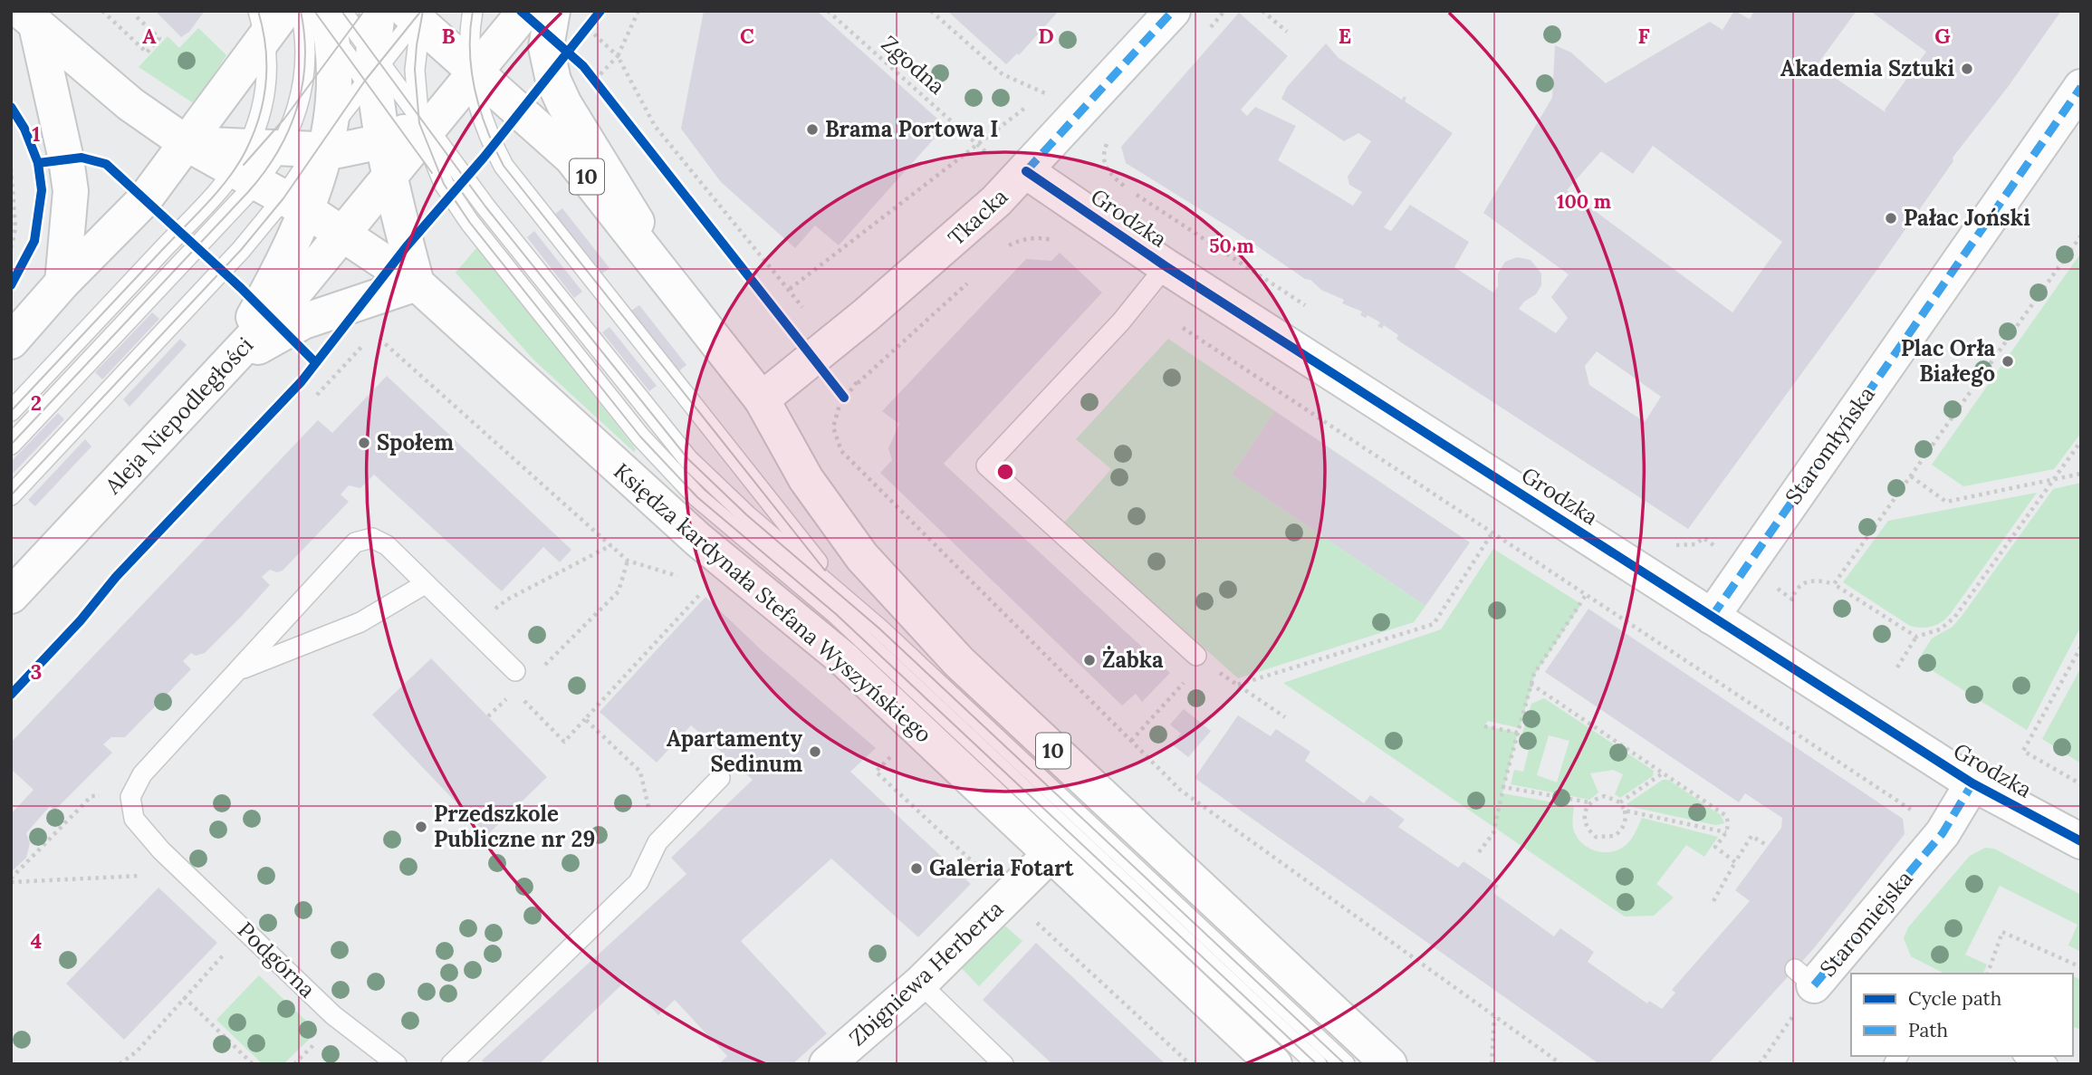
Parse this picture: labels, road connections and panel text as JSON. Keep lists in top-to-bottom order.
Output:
{
  "streets": {
    "street": [
      "10",
      "Tkacka",
      "Grodzka",
      "Aleja Niepodległości",
      "Staromłyńska",
      "Księdza kardynała Stefana Wyszyńskiego",
      "Staromiejska",
      "Zbigniewa Herberta"
    ],
    "lane": ["Podgórna"],
    "path": ["Zgodna"]
  },
  "crossings": [
    ["10", "Tkacka"],
    ["10", "Aleja Niepodległości"],
    ["Tkacka", "Grodzka"],
    ["Grodzka", "Staromłyńska"],
    ["Grodzka", "Staromiejska"],
    ["Aleja Niepodległości", "Księdza kardynała Stefana Wyszyńskiego"],
    ["Księdza kardynała Stefana Wyszyńskiego", "Zbigniewa Herberta"]
  ],
  "places": [
    "Akademia Sztuki",
    "Brama Portowa I",
    "Pałac Joński",
    "Plac Orła Białego",
    "Społem",
    "Żabka",
    "Apartamenty Sedinum",
    "Przedszkole Publiczne nr 29",
    "Galeria Fotart"
  ],
  "legend": ["Cycle path", "Path"],
  "grid": {
    "columns": [
      "A",
      "B",
      "C",
      "D",
      "E",
      "F",
      "G"
    ],
    "rows": [
      "1",
      "2",
      "3",
      "4"
    ]
  },
  "rings": ["100 m", "50 m"]
}
